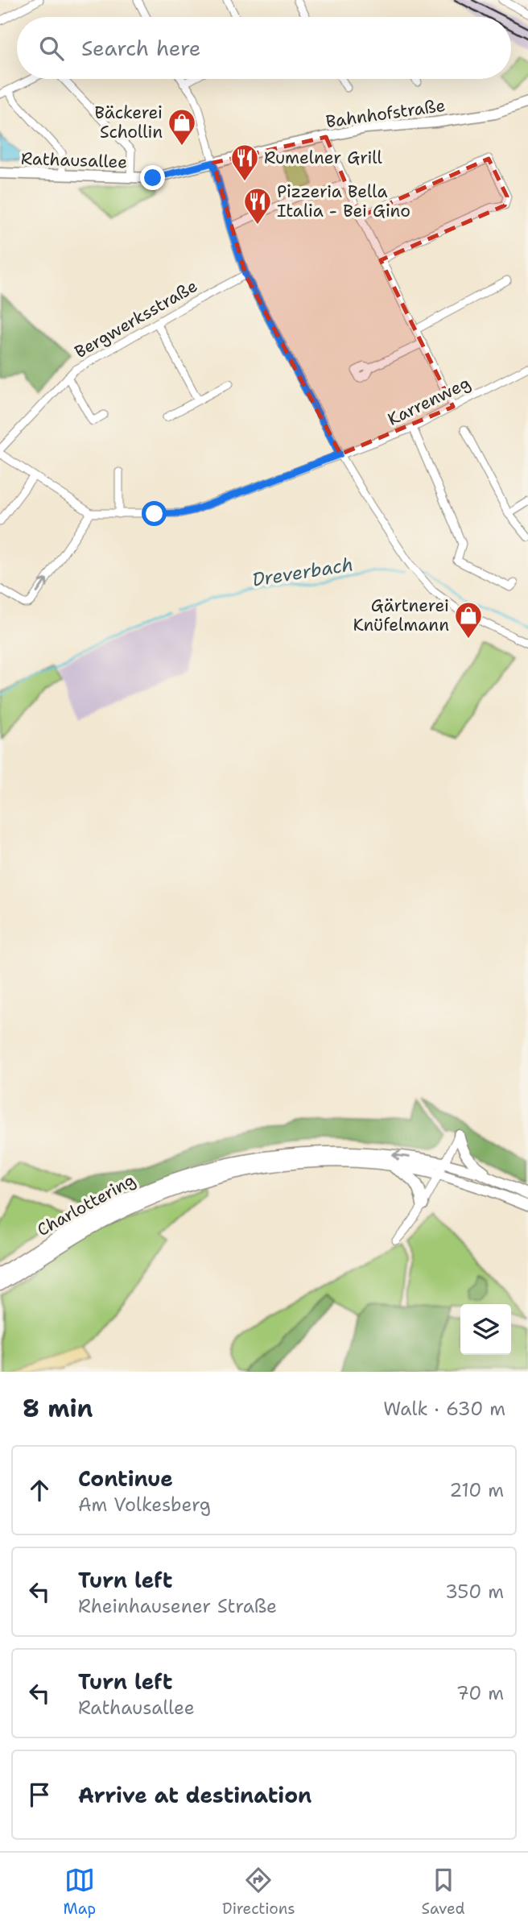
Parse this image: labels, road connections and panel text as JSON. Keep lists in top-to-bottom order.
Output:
{
  "streets": {
    "highway": ["Charlottering"],
    "main road": ["Bahnhofstraße", "Rathausallee"],
    "street": ["Bergwerksstraße", "Karrenweg"]
  },
  "crossings": [
    ["Bahnhofstraße", "Rathausallee"]
  ],
  "water": ["Dreverbach"],
  "places": {
    "shop": ["Bäckerei Schollin", "Gärtnerei Knüfelmann"],
    "restaurant": ["Rumelner Grill", "Pizzeria Bella Italia - Bei Gino"]
  },
  "page": {
    "search": "Search here",
    "heading": ["8 min", "Walk · 630 m"],
    "list": [
      ["Continue", "Am Volkesberg", "210 m"],
      ["Turn left", "Rheinhausener Straße", "350 m"],
      ["Turn left", "Rathausallee", "70 m"],
      "Arrive at destination"
    ],
    "nav": ["Map", "Directions", "Saved"]
  }
}
